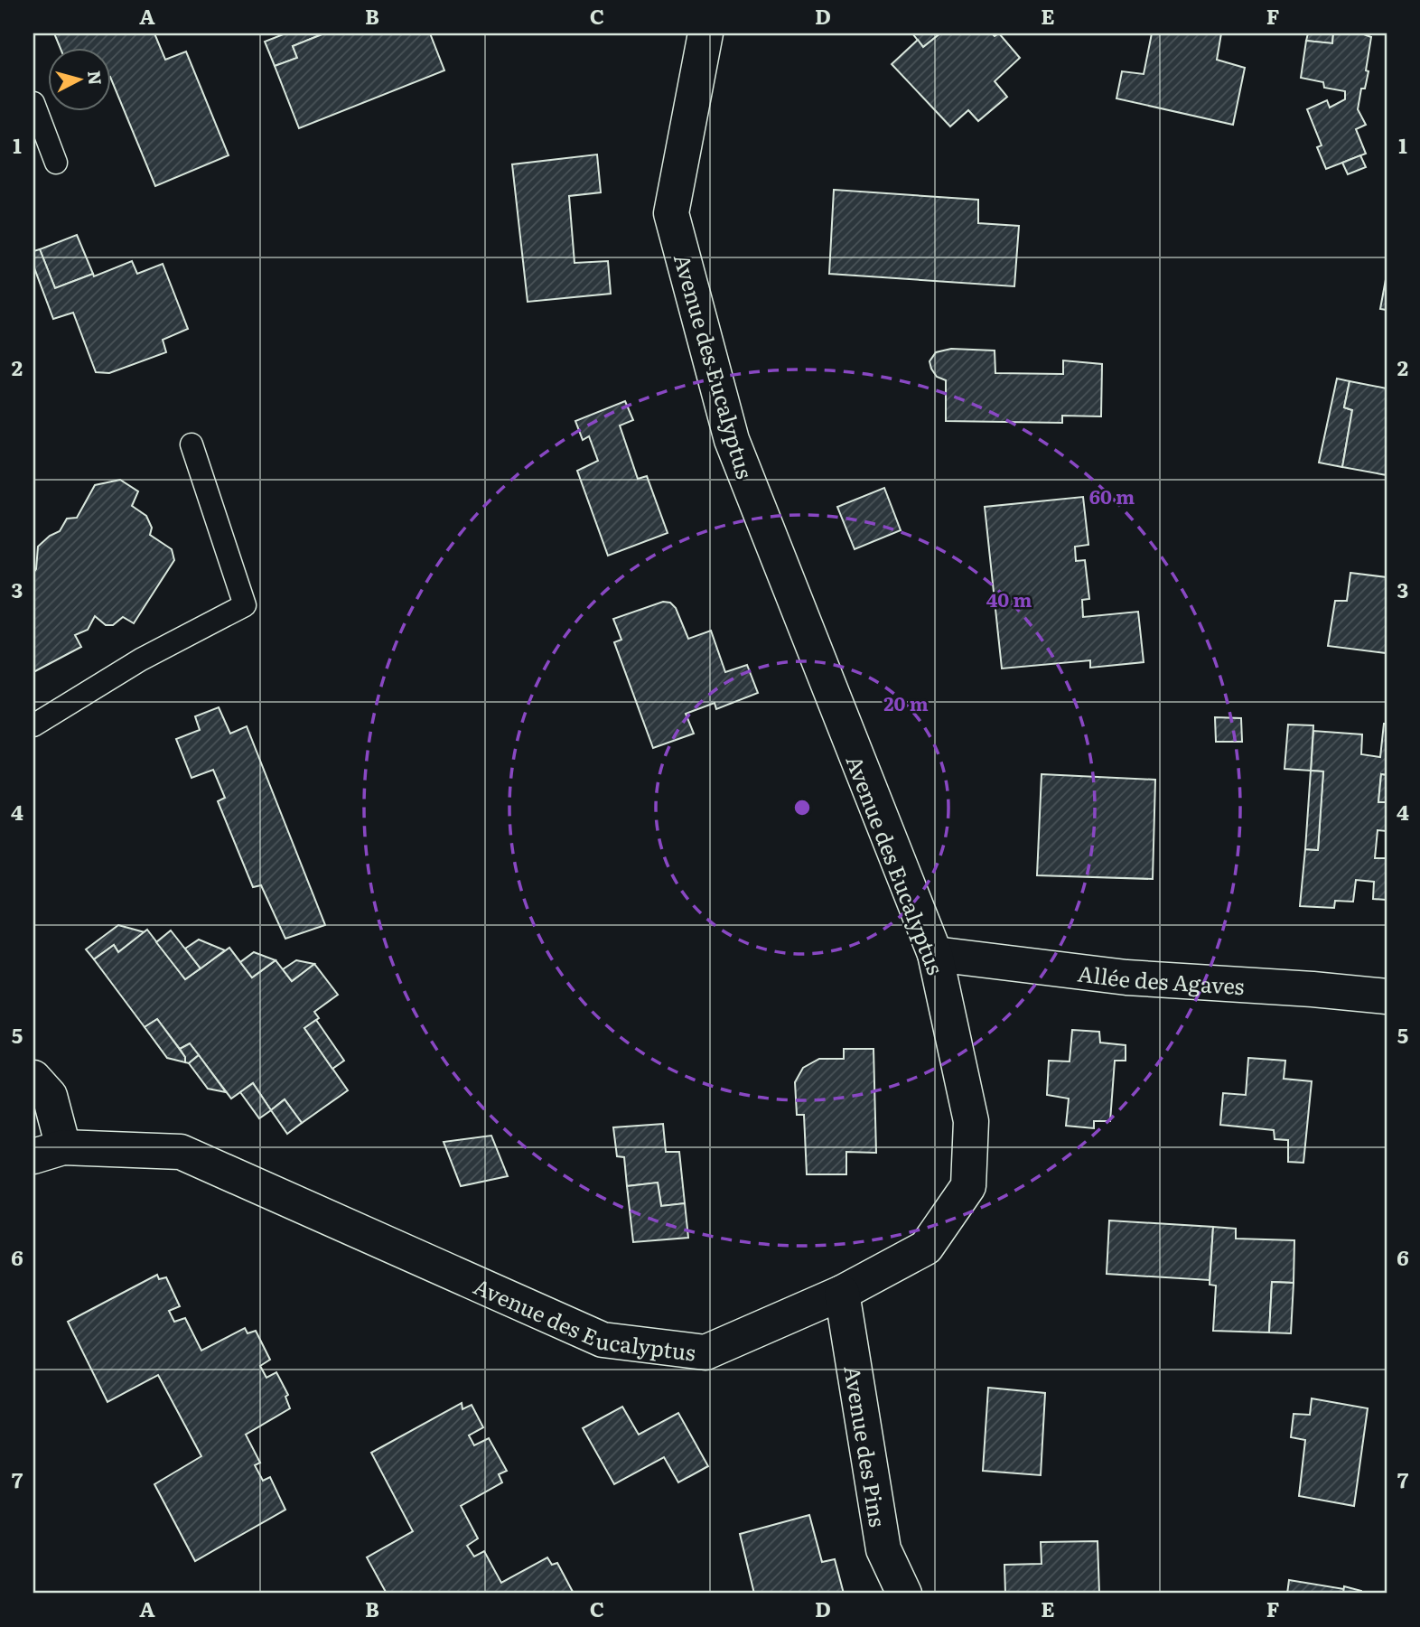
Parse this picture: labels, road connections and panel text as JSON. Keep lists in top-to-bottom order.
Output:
{
  "streets": {
    "street": ["Avenue des Eucalyptus", "Allée des Agaves", "Avenue des Pins"]
  },
  "crossings": [
    ["Avenue des Eucalyptus", "Allée des Agaves"],
    ["Avenue des Eucalyptus", "Avenue des Pins"]
  ],
  "north": "right",
  "grid": {
    "columns": [
      "A",
      "B",
      "C",
      "D",
      "E",
      "F"
    ],
    "rows": [
      "1",
      "2",
      "3",
      "4",
      "5",
      "6",
      "7"
    ]
  },
  "rings": ["60 m", "40 m", "20 m"]
}
